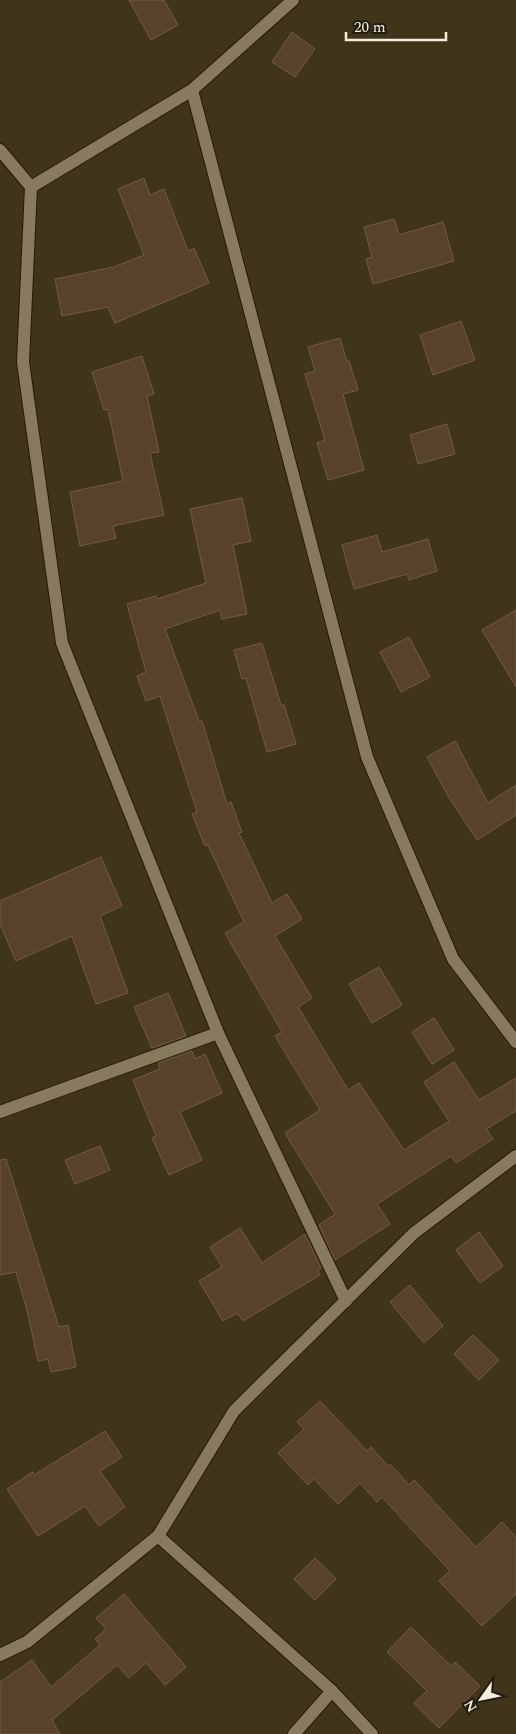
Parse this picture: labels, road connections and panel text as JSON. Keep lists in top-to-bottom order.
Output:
{
  "scale_bar": "20 m",
  "north": "bottom left"
}
